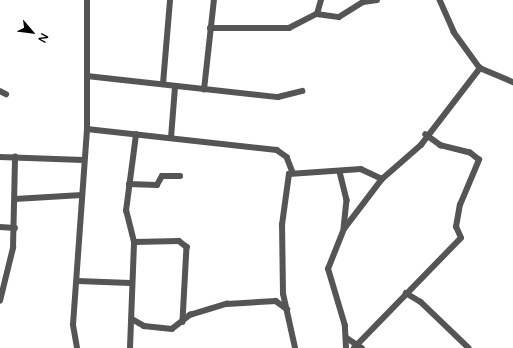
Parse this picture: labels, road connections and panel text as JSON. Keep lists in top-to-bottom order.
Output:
{
  "north": "bottom right"
}
